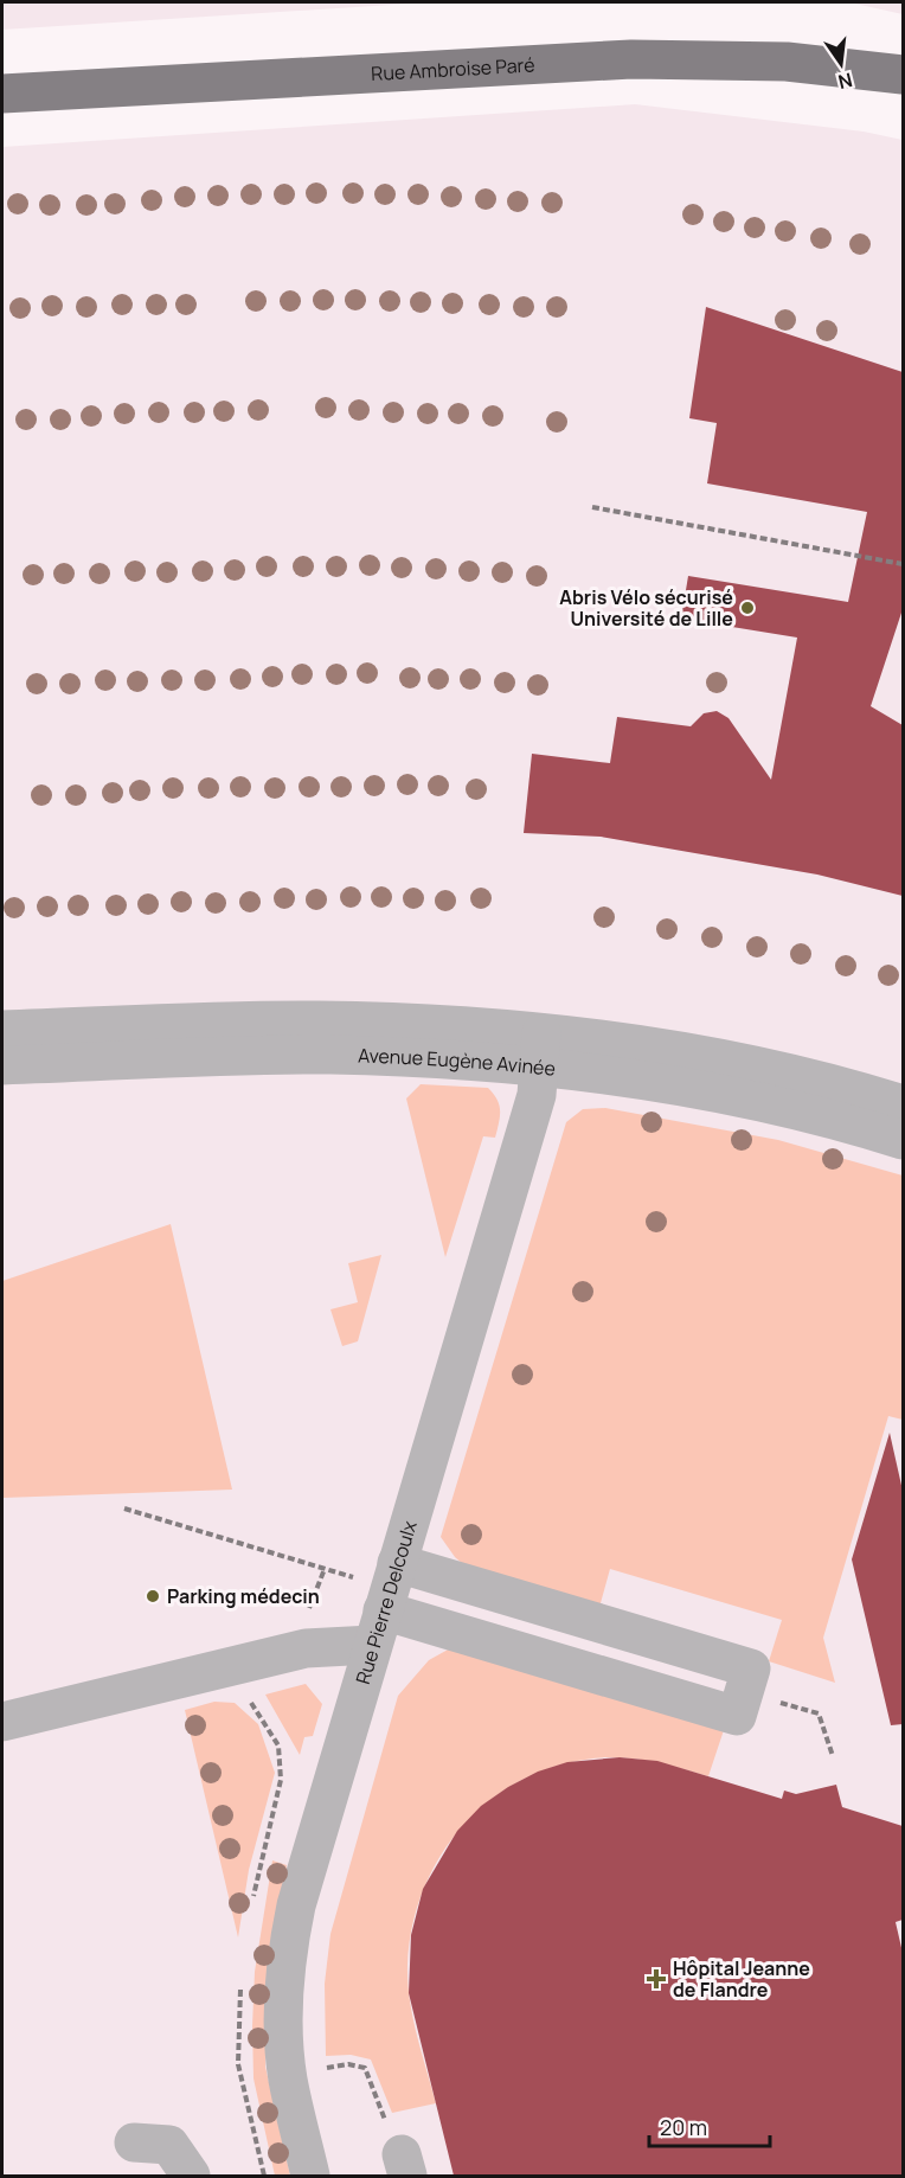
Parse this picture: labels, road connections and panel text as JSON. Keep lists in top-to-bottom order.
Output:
{
  "streets": {
    "main road": ["Rue Ambroise Paré"],
    "street": ["Avenue Eugène Avinée", "Rue Pierre Delcoulx"]
  },
  "crossings": [
    ["Avenue Eugène Avinée", "Rue Pierre Delcoulx"]
  ],
  "places": {
    "other": ["Abris Vélo sécurisé Université de Lille", "Parking médecin"],
    "health": ["Hôpital Jeanne de Flandre"]
  },
  "scale_bar": "20 m",
  "north": "bottom"
}
